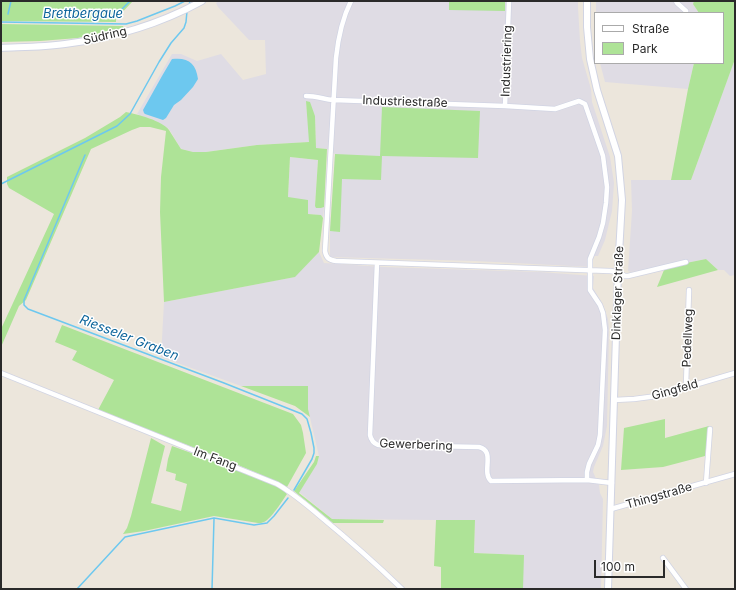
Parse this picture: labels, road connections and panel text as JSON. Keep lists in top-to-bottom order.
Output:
{
  "streets": {
    "main road": ["Südring", "Dinklager Straße"],
    "street": [
      "Industriering",
      "Industriestraße",
      "Pedellweg",
      "Gingfeld",
      "Gewerbering",
      "Im Fang",
      "Thingstraße"
    ]
  },
  "crossings": [
    ["Industriering", "Industriestraße"],
    ["Dinklager Straße", "Gingfeld"],
    ["Dinklager Straße", "Gewerbering"],
    ["Dinklager Straße", "Thingstraße"],
    ["Pedellweg", "Gingfeld"]
  ],
  "water": ["Brettbergaue", "Riesseler Graben"],
  "legend": ["Straße", "Park"],
  "scale_bar": "100 m"
}
